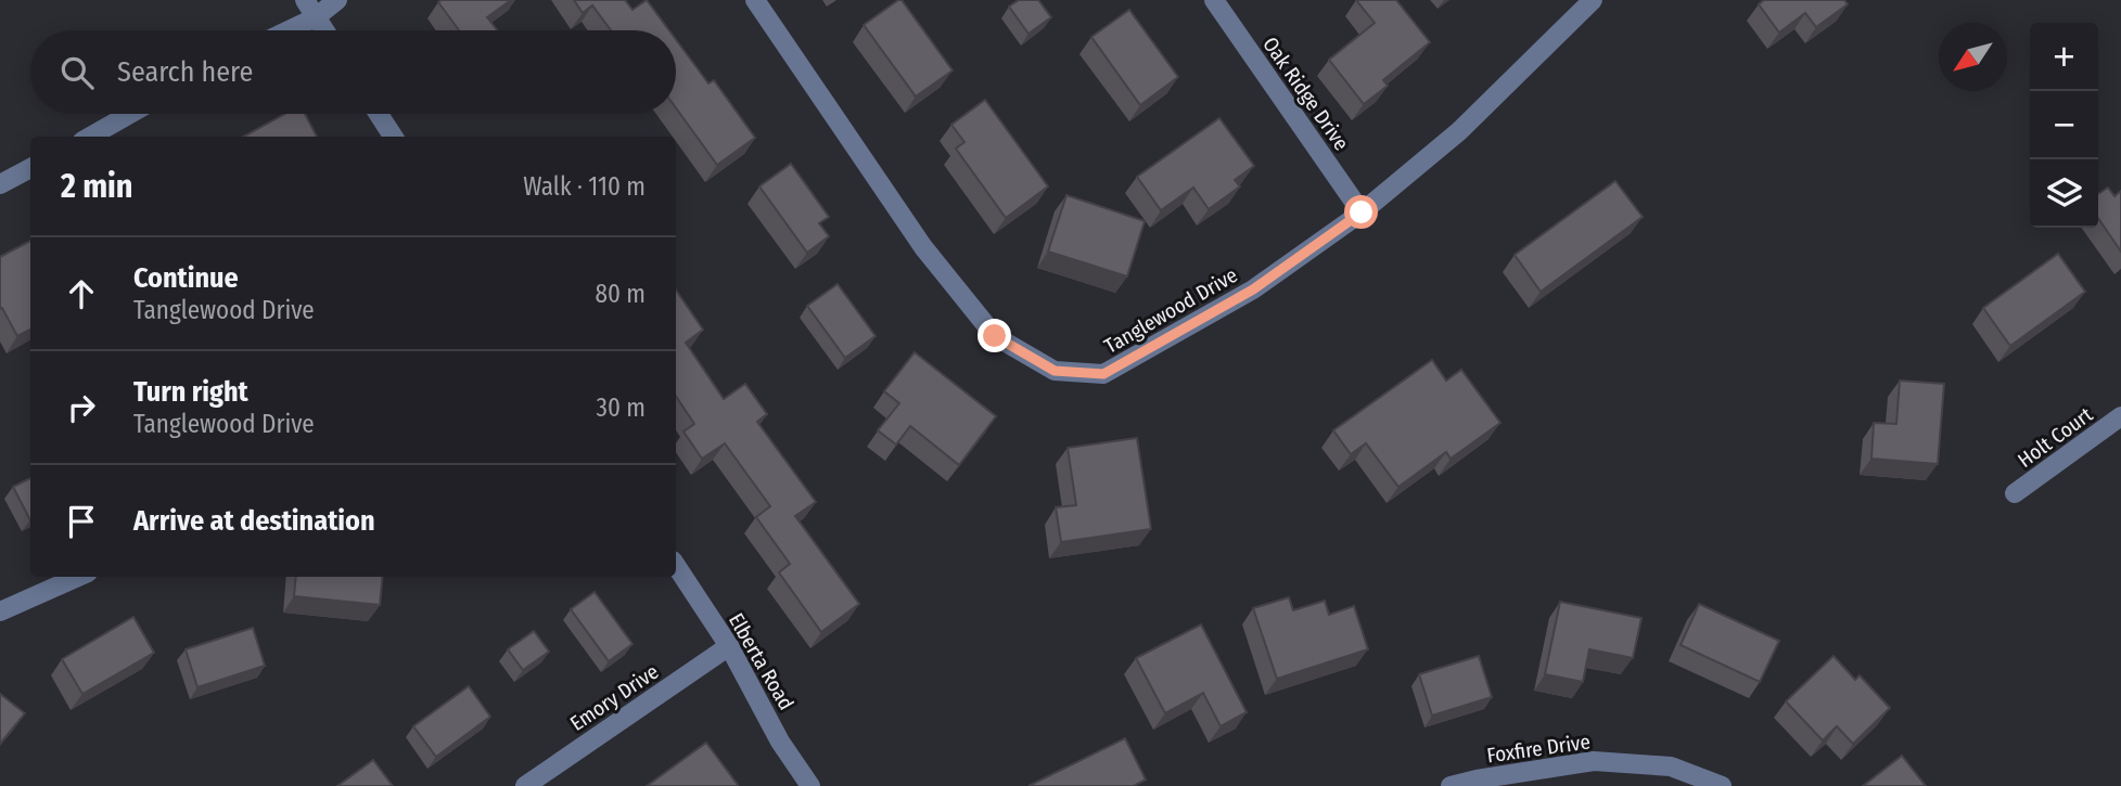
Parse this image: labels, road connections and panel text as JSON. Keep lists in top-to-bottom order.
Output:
{
  "streets": {
    "street": [
      "Oak Ridge Drive",
      "Tanglewood Drive",
      "Holt Court",
      "Elberta Road",
      "Emory Drive",
      "Foxfire Drive"
    ]
  },
  "crossings": [
    ["Oak Ridge Drive", "Tanglewood Drive"],
    ["Elberta Road", "Emory Drive"]
  ],
  "north": "bottom left",
  "page": {
    "map_buttons": ["+", "−"],
    "search": "Search here",
    "heading": ["2 min", "Walk · 110 m"],
    "list": [
      ["Continue", "Tanglewood Drive", "80 m"],
      ["Turn right", "Tanglewood Drive", "30 m"],
      "Arrive at destination"
    ]
  }
}
